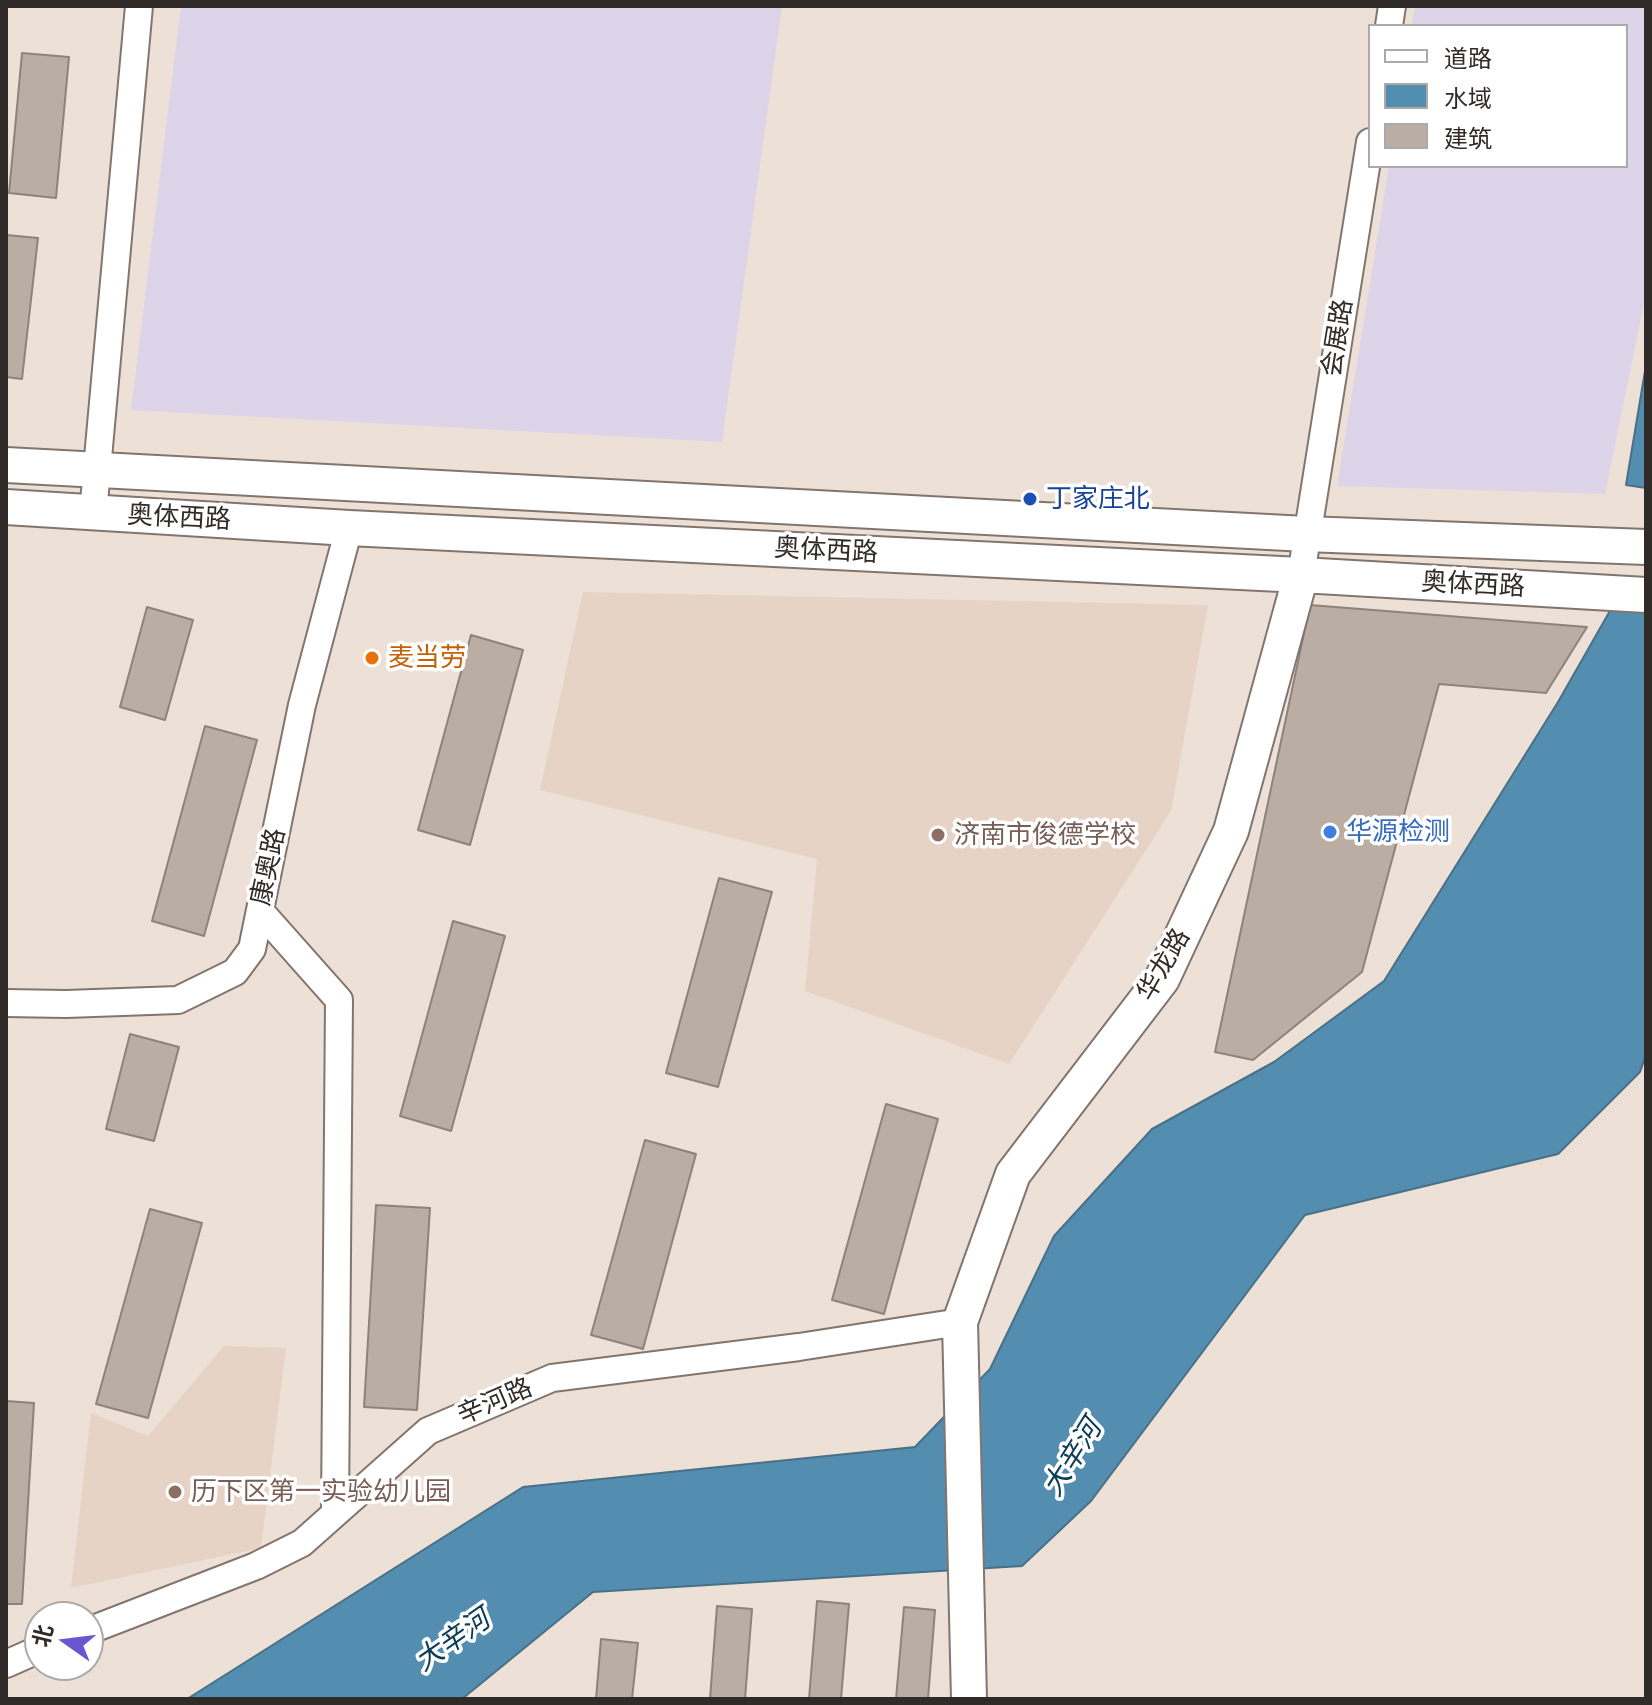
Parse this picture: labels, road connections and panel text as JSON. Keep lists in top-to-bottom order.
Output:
{
  "streets": {
    "main road": ["奥体西路", "华龙路"],
    "street": ["会展路", "康奥路", "辛河路"]
  },
  "crossings": [
    ["会展路", "奥体西路"],
    ["奥体西路", "康奥路"],
    ["奥体西路", "华龙路"],
    ["华龙路", "辛河路"]
  ],
  "water": ["大辛河"],
  "places": [
    "丁家庄北",
    "麦当劳",
    "华源检测",
    "济南市俊德学校",
    "历下区第一实验幼儿园"
  ],
  "legend": ["道路", "水域", "建筑"],
  "north": "left"
}
